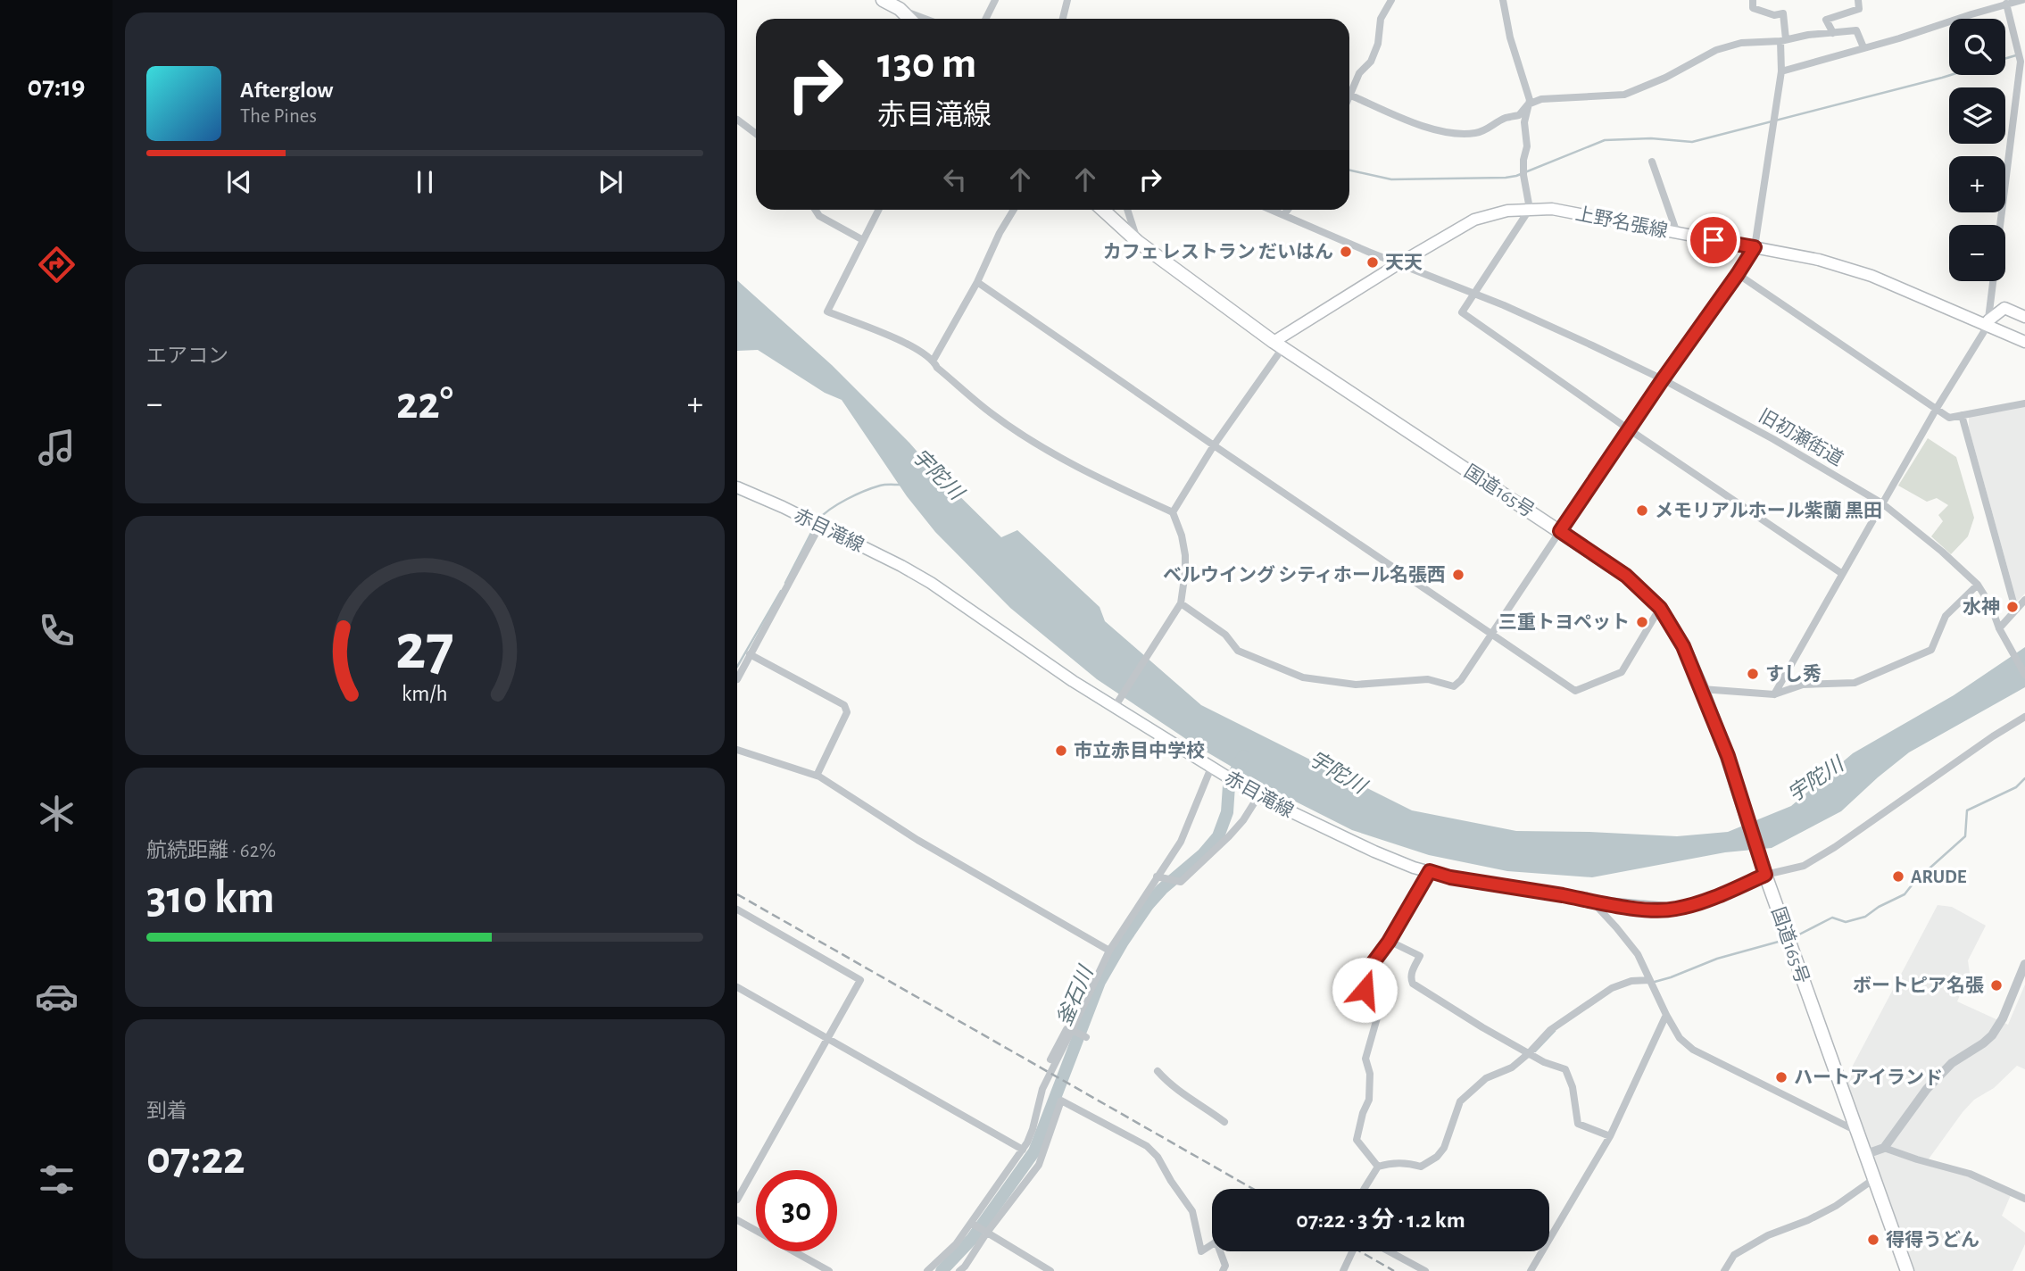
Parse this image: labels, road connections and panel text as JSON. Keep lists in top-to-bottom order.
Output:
{
  "streets": {
    "highway": ["国道165号"],
    "main road": ["上野名張線", "赤目滝線"],
    "street": ["旧初瀬街道"]
  },
  "crossings": [
    ["上野名張線", "旧初瀬街道"],
    ["上野名張線", "国道165号"],
    ["国道165号", "赤目滝線"]
  ],
  "water": ["宇陀川", "釜石川"],
  "places": [
    "カフェ レストラン だいはん",
    "天天",
    "メモリアルホール紫蘭 黒田",
    "ベルウイング シティホール名張西",
    "水神",
    "三重トヨペット",
    "すし秀",
    "市立赤目中学校",
    "ARUDE",
    "ボートピア名張",
    "ハートアイランド",
    "得得うどん"
  ],
  "page": {
    "tabs": "07:19",
    "map_buttons": ["+", "−"],
    "turn": ["130 m", "赤目滝線"],
    "song": ["Afterglow", "The Pines"],
    "tile": [
      "エアコン",
      ["航続距離 · 62%", "310 km"],
      ["到着", "07:22"]
    ],
    "heat": ["−", "22°", "+"],
    "limit": "30",
    "trip": "07:22 · 3 分 · 1.2 km",
    "gauge": ["27", "km/h"]
  }
}
